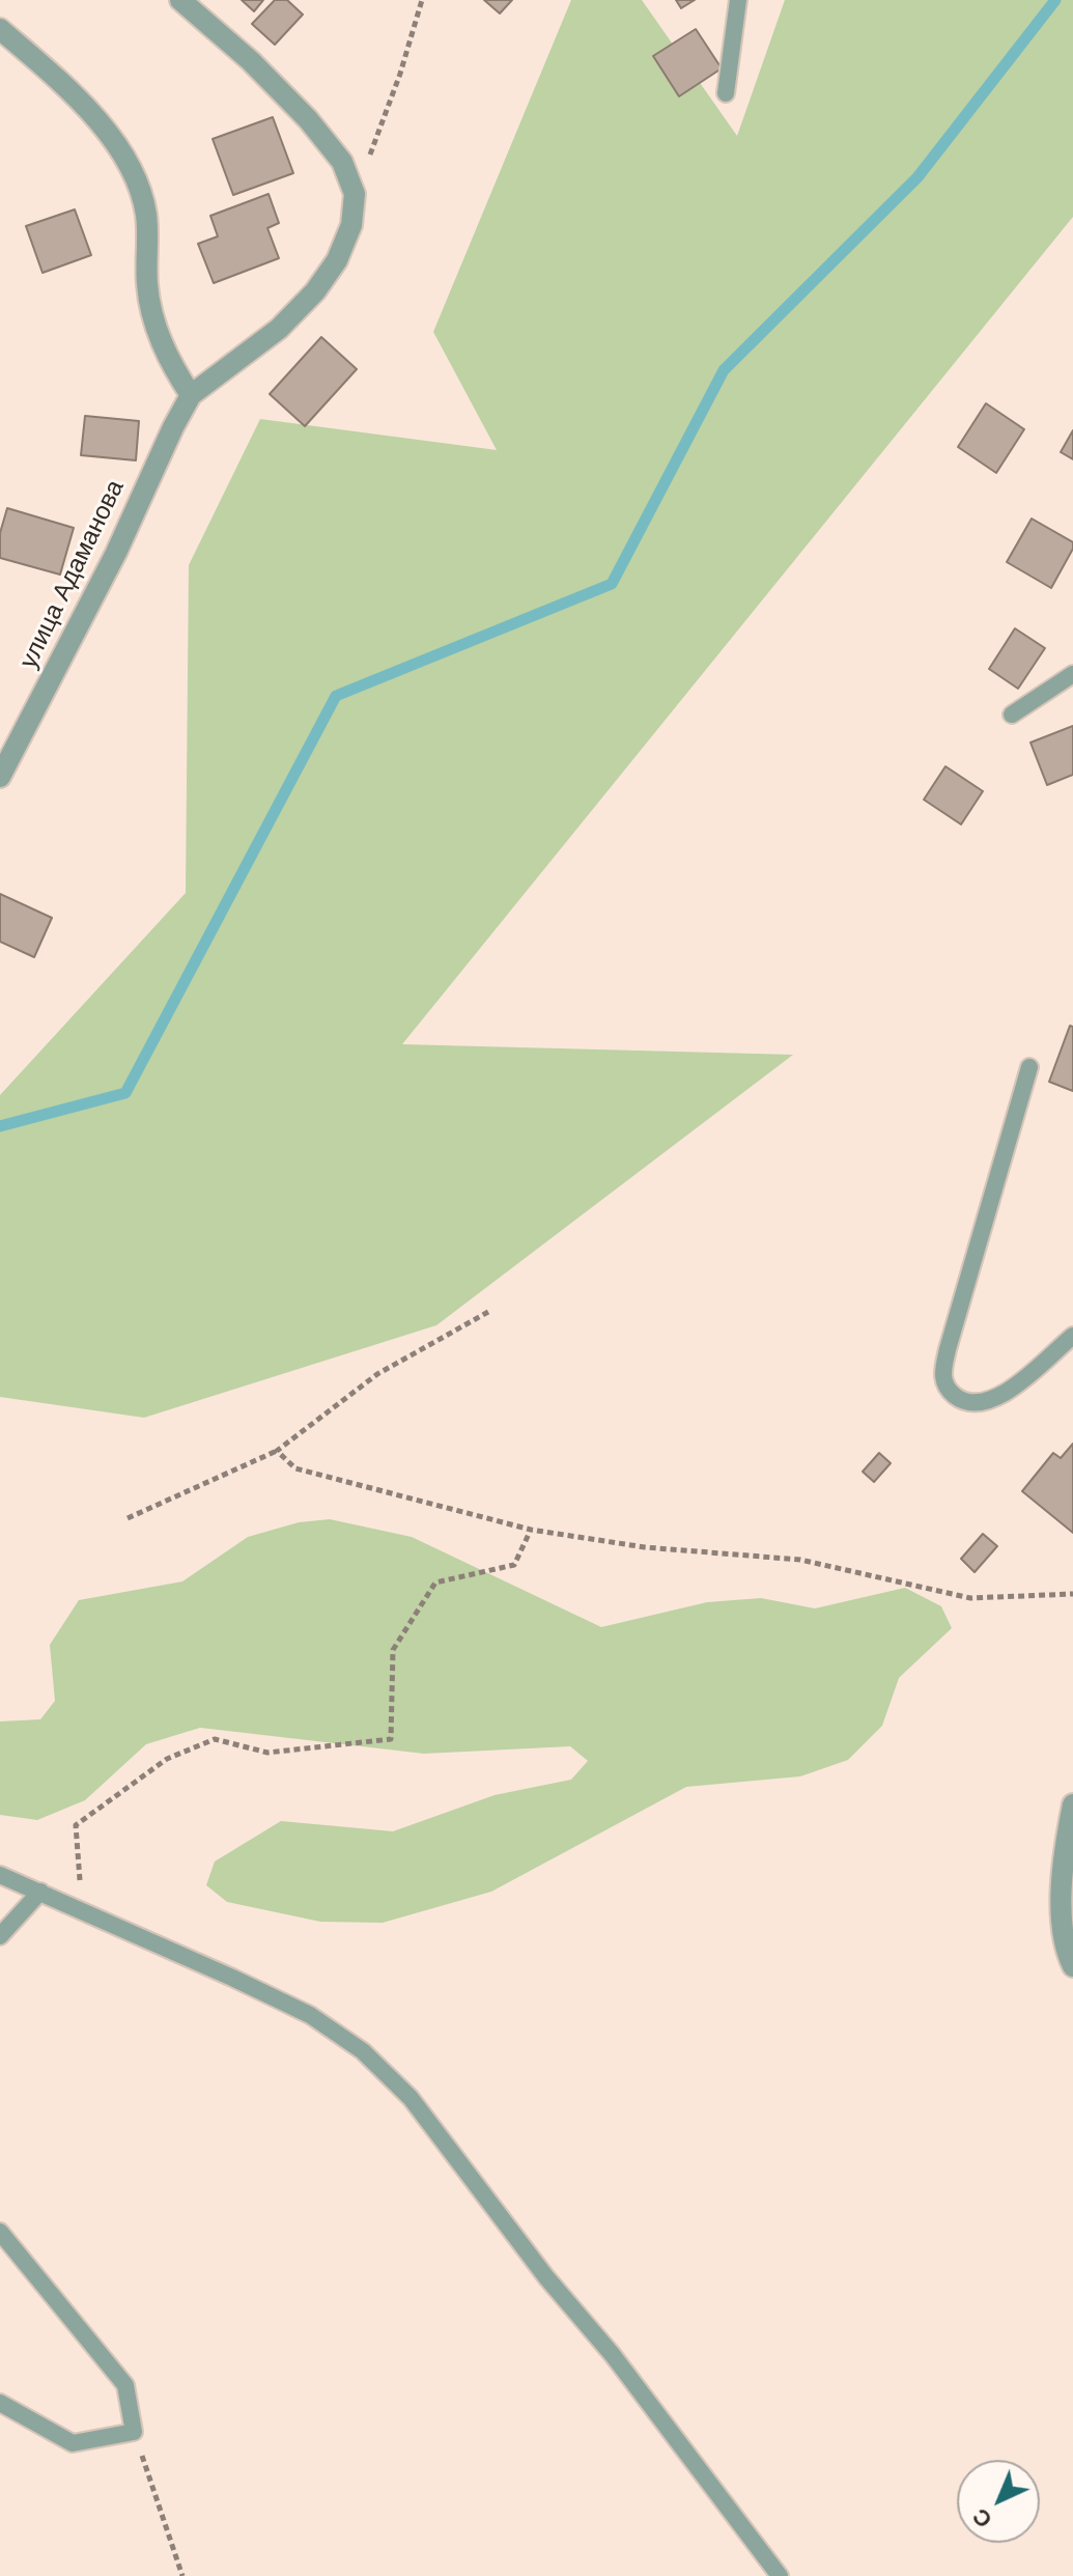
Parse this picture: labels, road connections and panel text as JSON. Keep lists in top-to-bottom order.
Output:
{
  "streets": {
    "street": ["улица Адаманова"]
  },
  "north": "bottom left"
}
